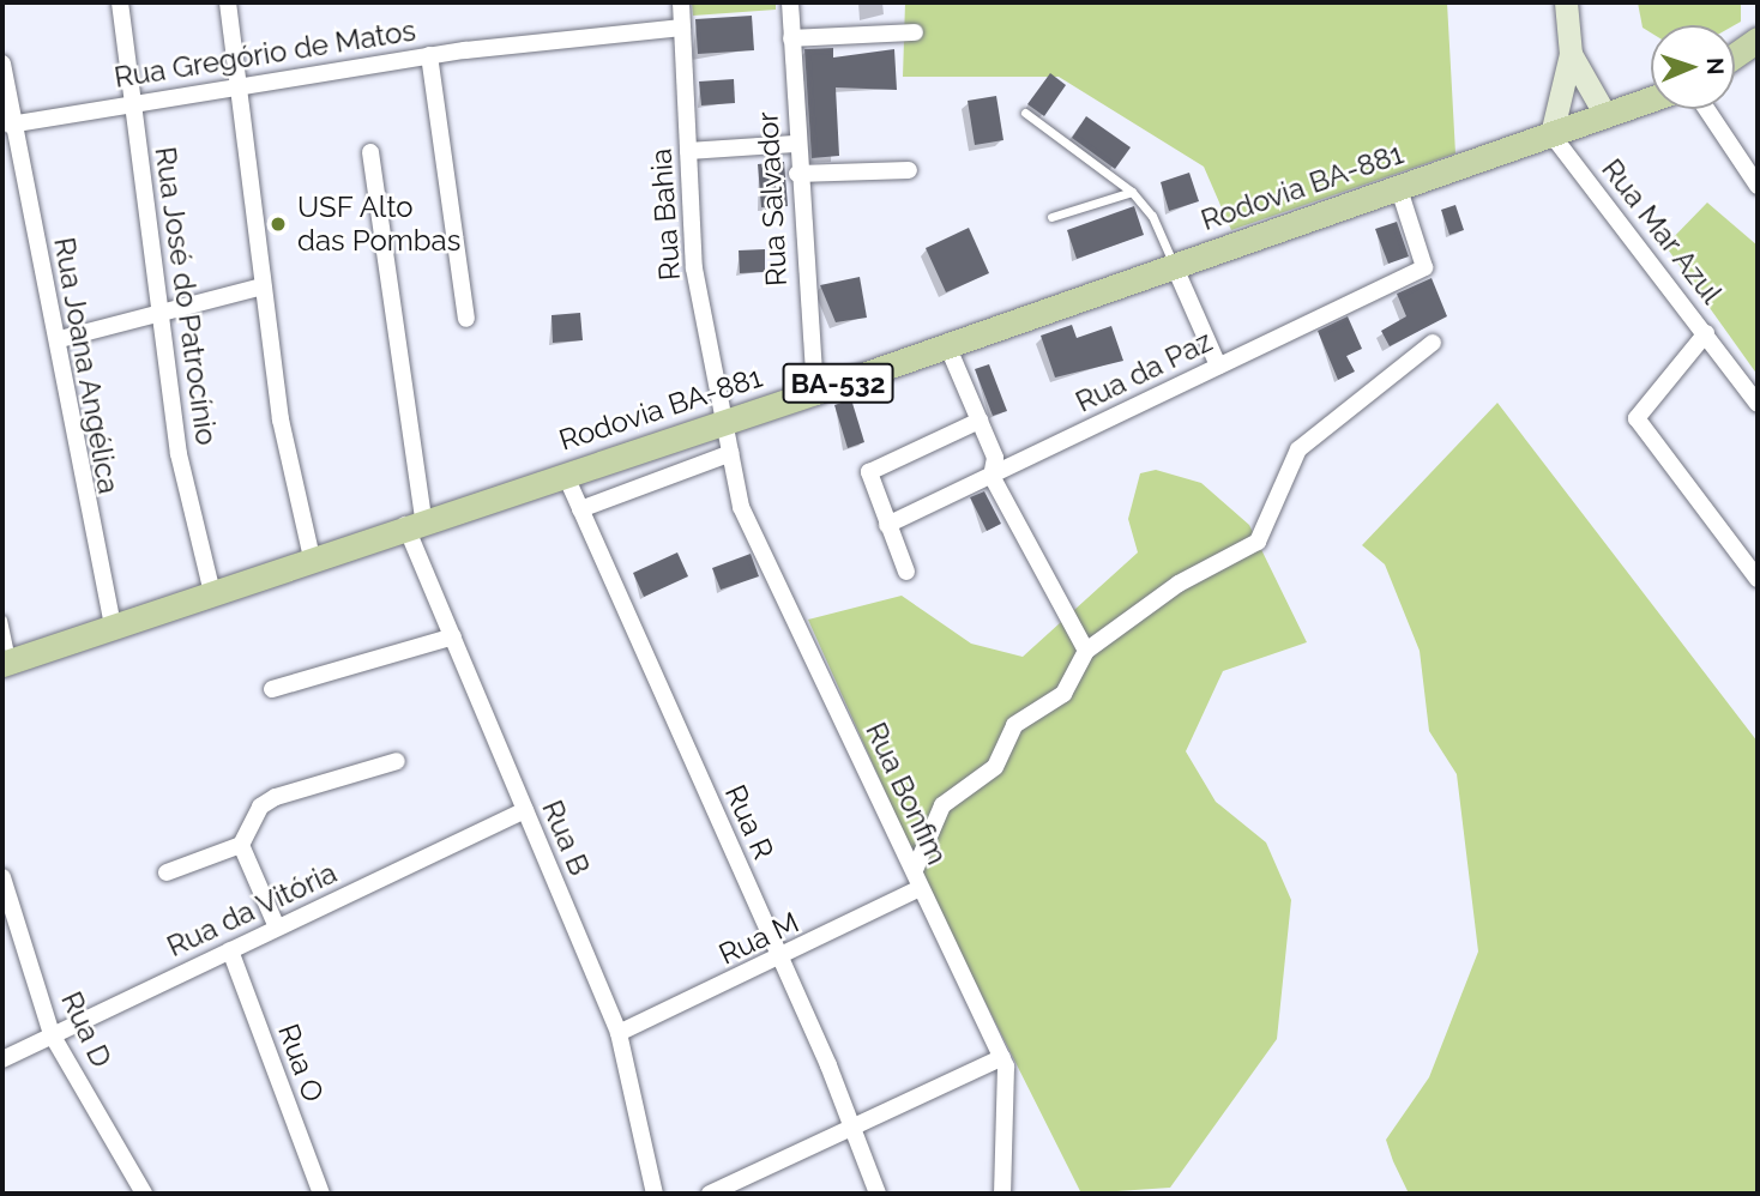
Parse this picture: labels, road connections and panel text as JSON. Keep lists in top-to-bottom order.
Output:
{
  "streets": {
    "main road": ["Rodovia BA-881", "BA-532"],
    "street": [
      "Rua Gregório de Matos",
      "Rua Salvador",
      "Rua Bahia",
      "Rua Mar Azul",
      "Rua José do Patrocínio",
      "Rua Joana Angélica",
      "Rua da Paz",
      "Rua Bonfim",
      "Rua R",
      "Rua B",
      "Rua da Vitória",
      "Rua M",
      "Rua D",
      "Rua O"
    ]
  },
  "crossings": [
    ["Rua Gregório de Matos", "Rua Bahia"],
    ["Rua Gregório de Matos", "Rua José do Patrocínio"],
    ["Rua Gregório de Matos", "Rua Joana Angélica"],
    ["Rodovia BA-881", "Rua Salvador"],
    ["Rodovia BA-881", "Rua Bahia"],
    ["Rodovia BA-881", "Rua Mar Azul"],
    ["Rodovia BA-881", "Rua José do Patrocínio"],
    ["Rodovia BA-881", "Rua Joana Angélica"],
    ["Rodovia BA-881", "Rua da Paz"],
    ["Rodovia BA-881", "Rua Bonfim"],
    ["Rodovia BA-881", "Rua R"],
    ["Rodovia BA-881", "Rua B"],
    ["Rua Bahia", "Rua Bonfim"],
    ["Rua Bonfim", "Rua M"],
    ["Rua R", "Rua M"],
    ["Rua B", "Rua da Vitória"],
    ["Rua B", "Rua M"],
    ["Rua da Vitória", "Rua D"],
    ["Rua da Vitória", "Rua O"]
  ],
  "places": ["USF Alto das Pombas"],
  "north": "right"
}
